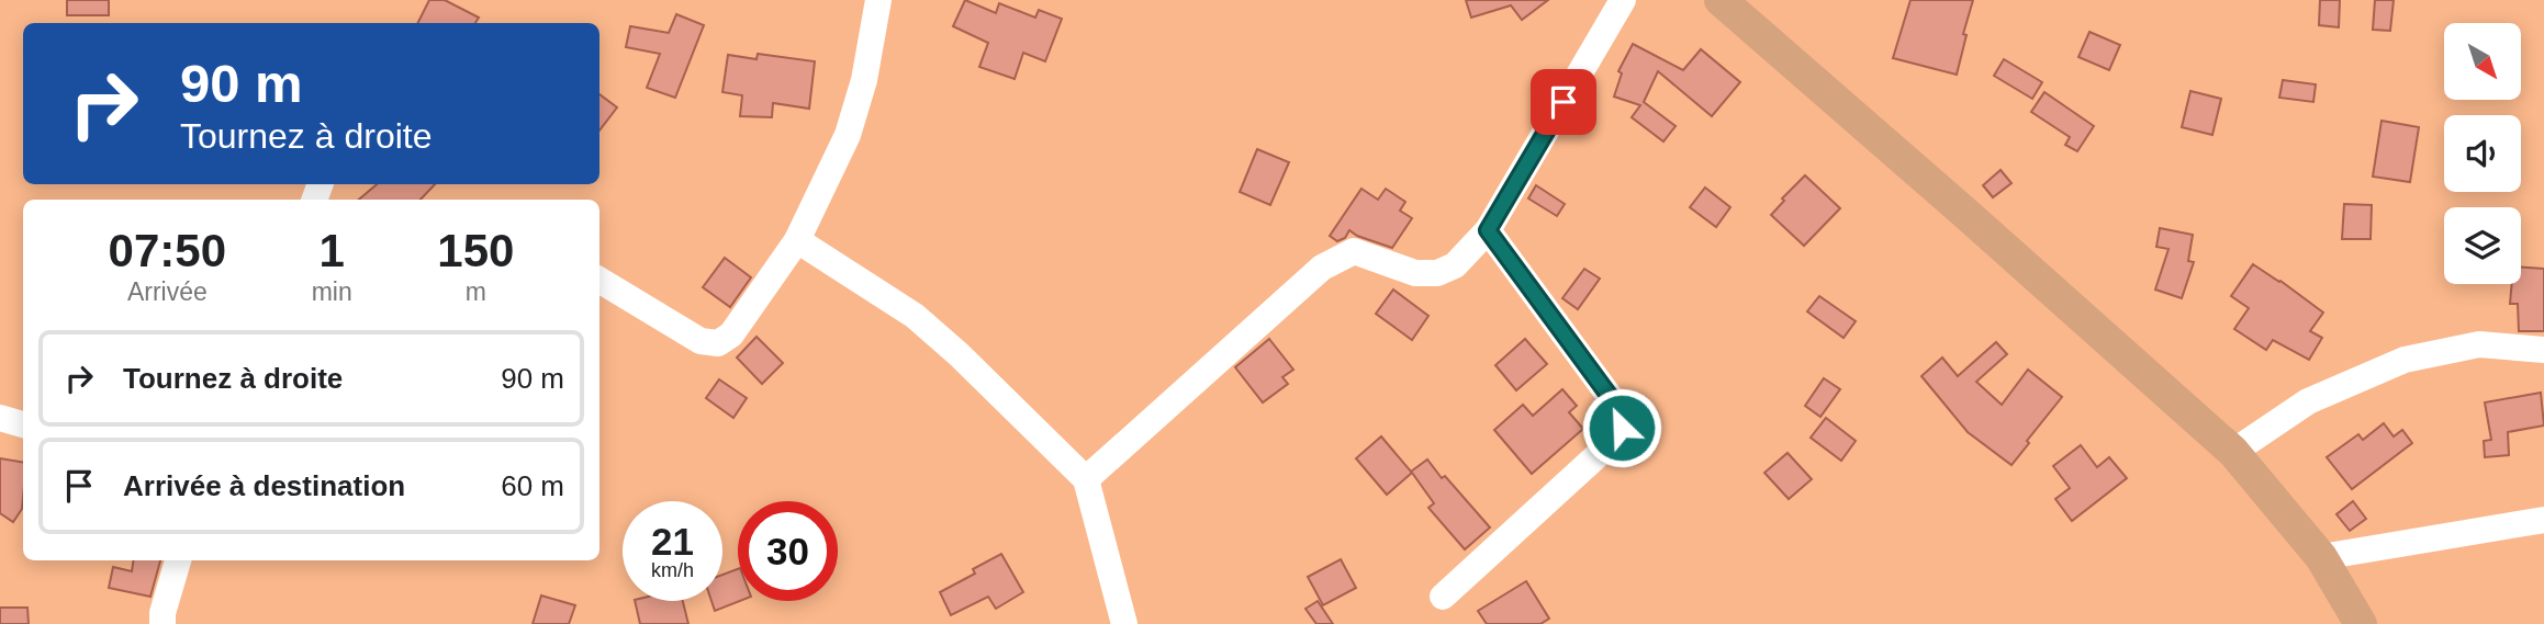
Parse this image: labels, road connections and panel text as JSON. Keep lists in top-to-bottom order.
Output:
{
  "north": "bottom right",
  "page": {
    "turn": ["90 m", "Tournez à droite"],
    "eta": [
      "07:50",
      "Arrivée",
      "1",
      "min",
      "150",
      "m"
    ],
    "list": [
      {
        "name": "Tournez à droite",
        "value": "90 m"
      },
      {
        "name": "Arrivée à destination",
        "value": "60 m"
      }
    ],
    "speed": "21 km/h",
    "limit": "30"
  }
}
